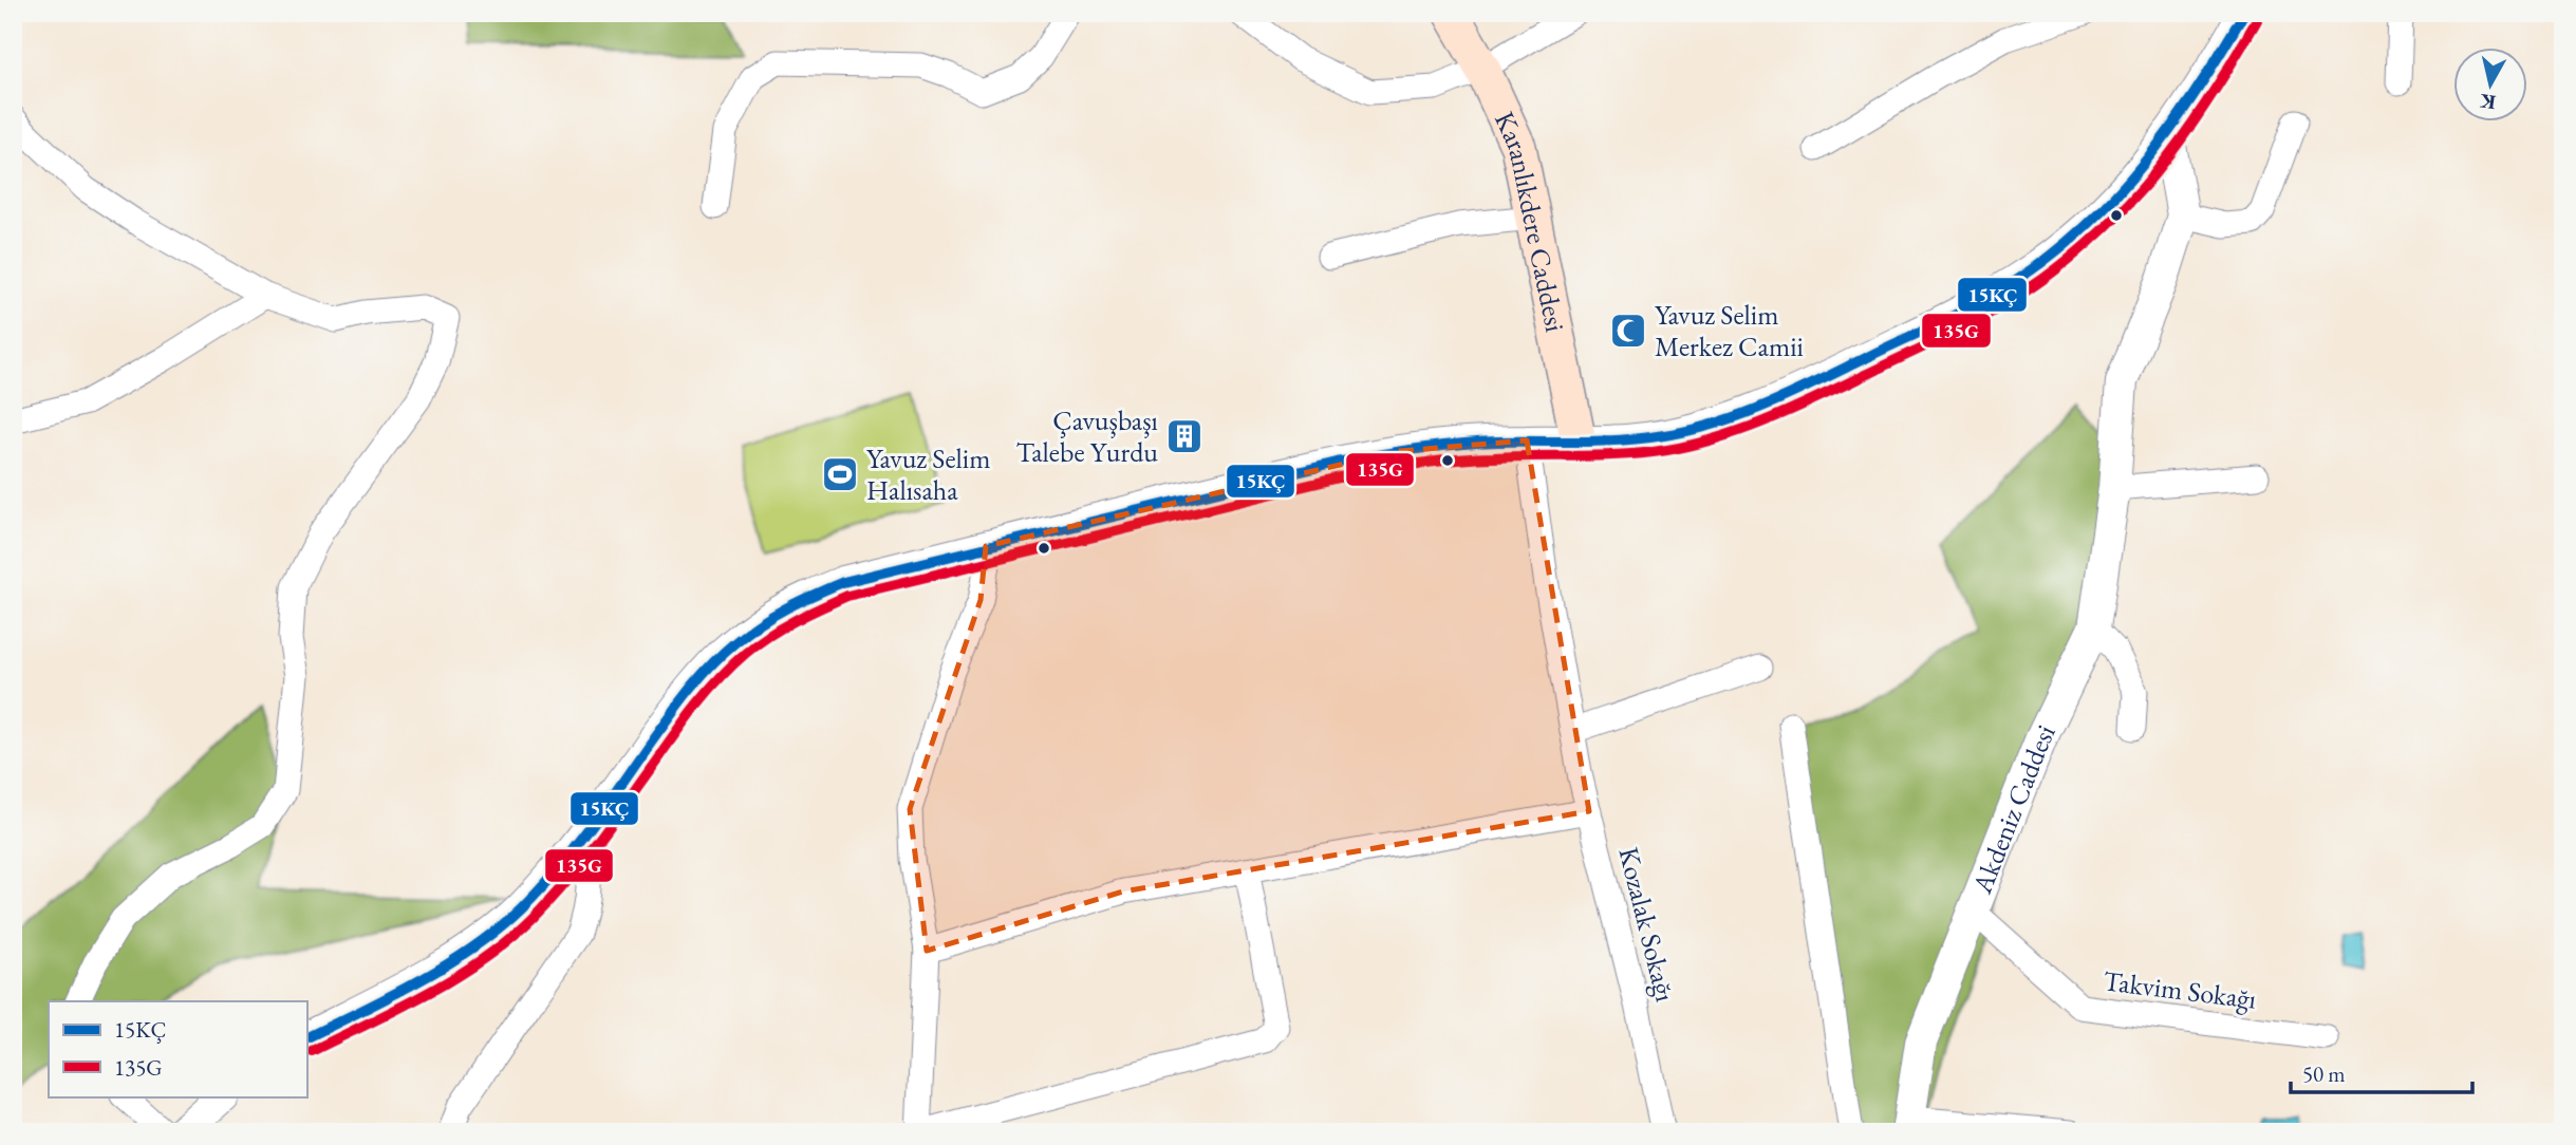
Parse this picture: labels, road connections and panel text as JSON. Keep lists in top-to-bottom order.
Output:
{
  "streets": {
    "main road": ["Karanlıkdere Caddesi"],
    "street": ["Akdeniz Caddesi", "Kozalak Sokağı", "Takvim Sokağı"]
  },
  "crossings": [
    ["Akdeniz Caddesi", "Takvim Sokağı"]
  ],
  "places": {
    "mosque": ["Yavuz Selim Merkez Camii"],
    "building": ["Çavuşbaşı Talebe Yurdu"],
    "sports": ["Yavuz Selim Halısaha"]
  },
  "lines": ["transit line 15KÇ", "transit line 135G"],
  "legend": ["15KÇ", "135G"],
  "scale_bar": "50 m",
  "north": "bottom"
}
